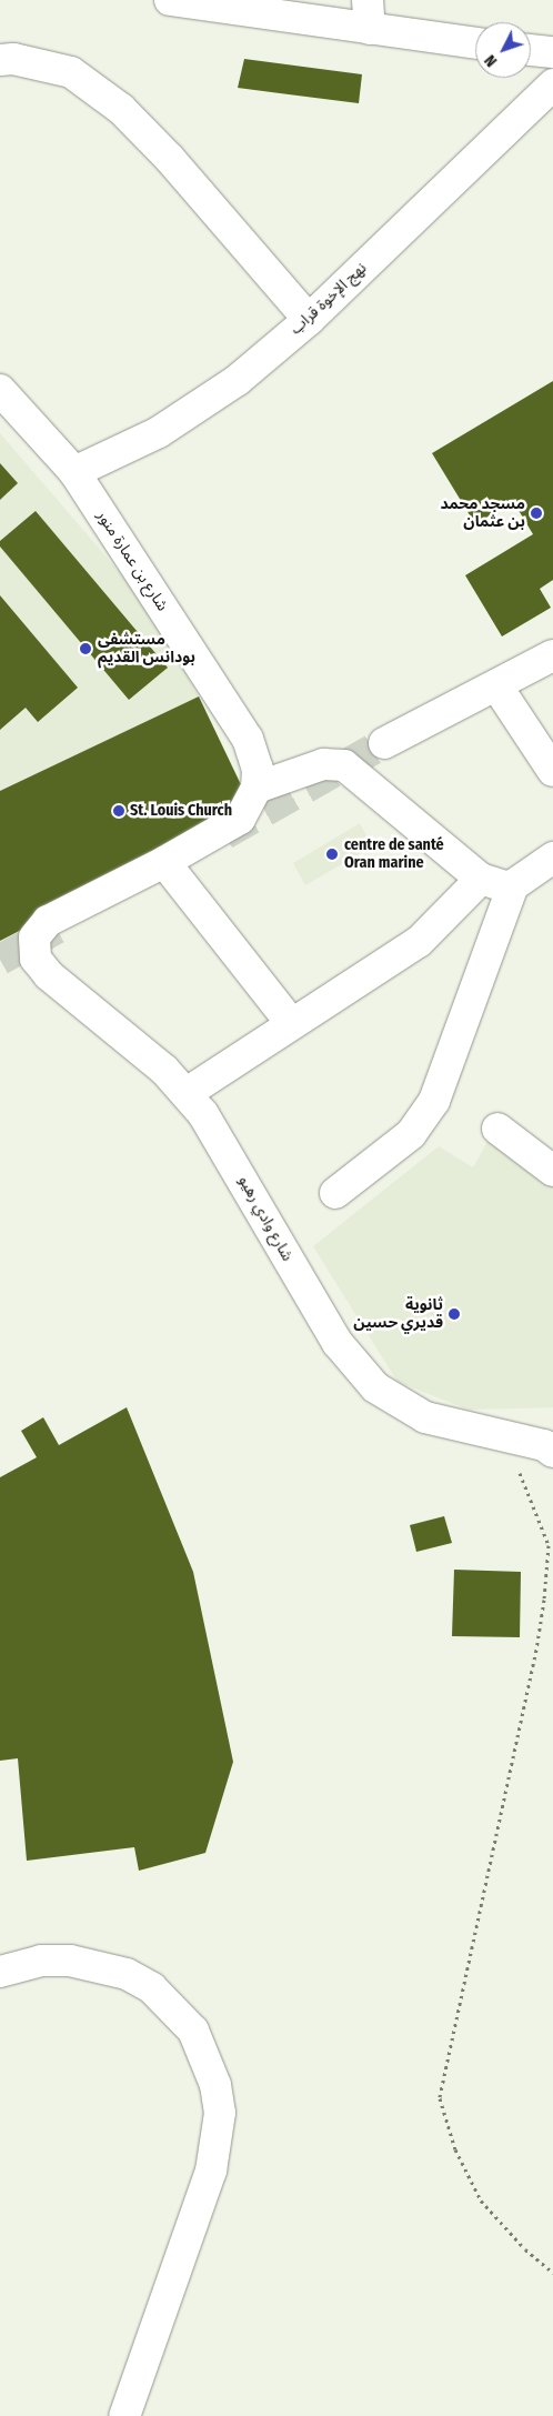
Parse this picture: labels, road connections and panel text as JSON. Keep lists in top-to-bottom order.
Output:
{
  "streets": {
    "street": ["نهج الإخوة قراب", "شارع بن عمارة منور", "شارع وادي رهيو"]
  },
  "crossings": [
    ["نهج الإخوة قراب", "شارع بن عمارة منور"]
  ],
  "places": [
    "مسجد محمد بن عثمان",
    "مستشفى بودانس القديم",
    "St. Louis Church",
    "centre de santé Oran marine",
    "ثانوية قديري حسين"
  ],
  "north": "bottom left"
}
